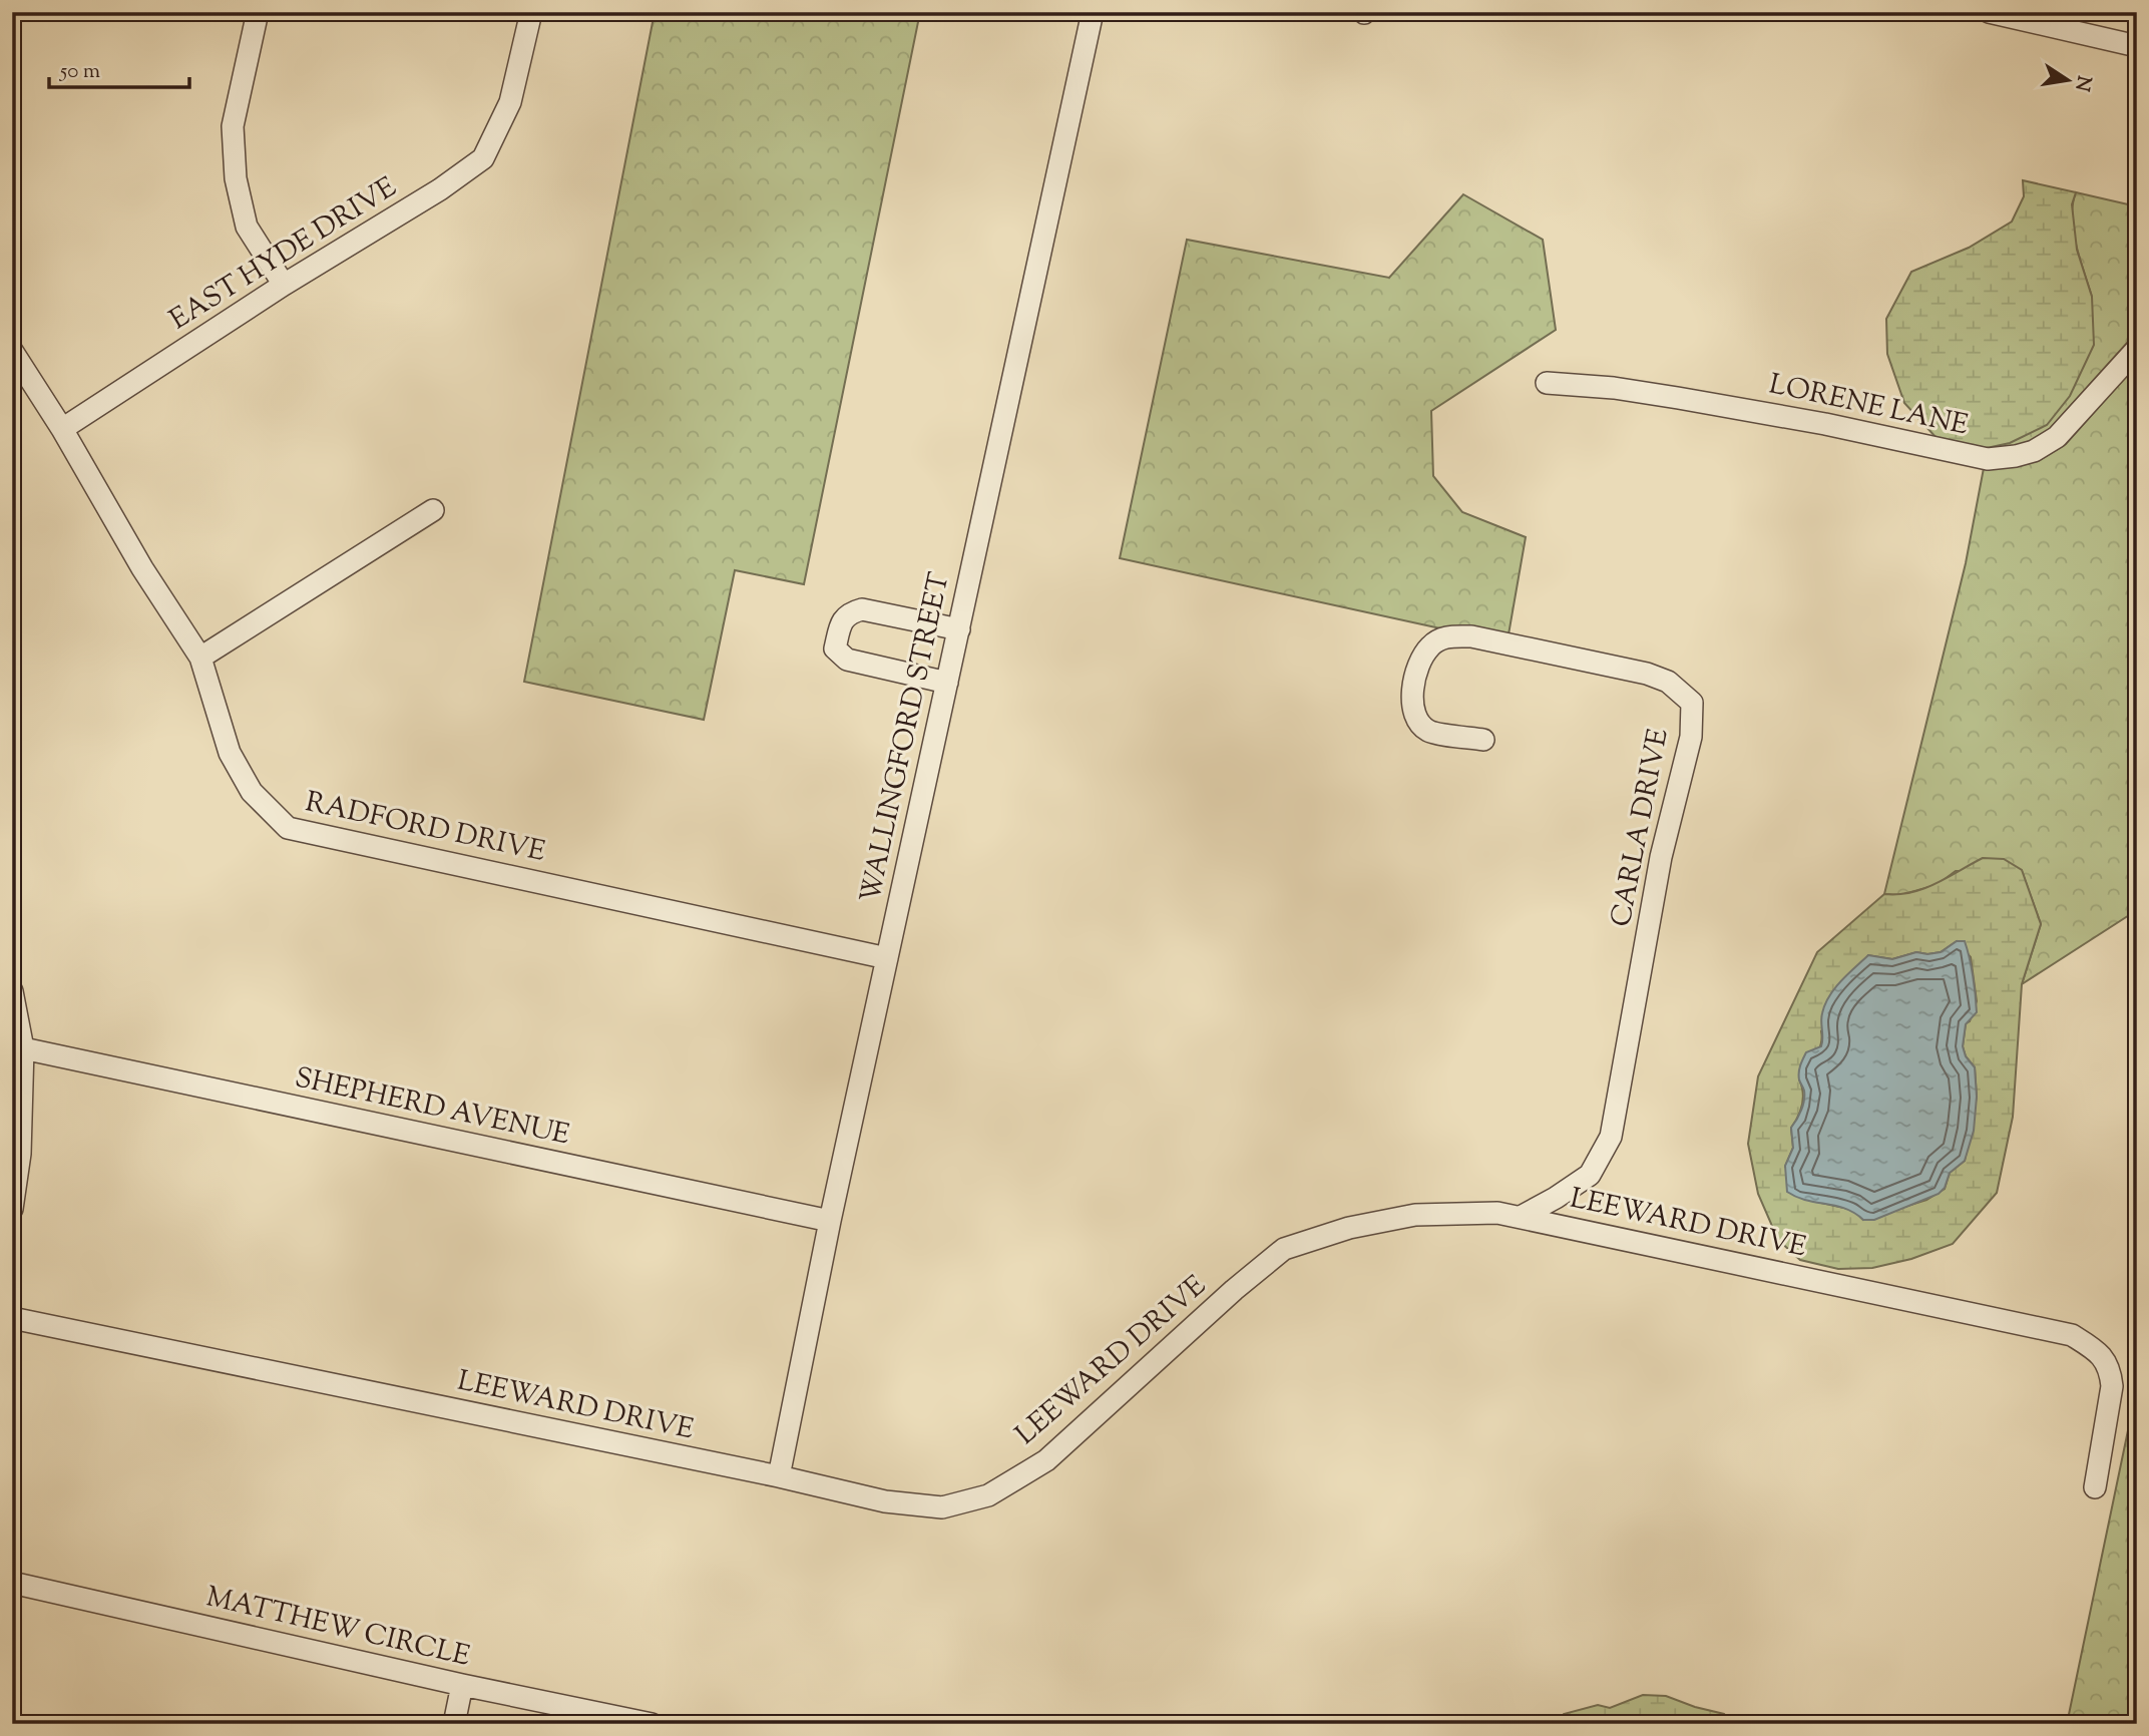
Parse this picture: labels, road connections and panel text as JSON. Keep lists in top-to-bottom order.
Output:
{
  "streets": {
    "street": [
      "EAST HYDE DRIVE",
      "LORENE LANE",
      "WALLINGFORD STREET",
      "RADFORD DRIVE",
      "CARLA DRIVE",
      "SHEPHERD AVENUE",
      "LEEWARD DRIVE",
      "MATTHEW CIRCLE"
    ]
  },
  "crossings": [
    ["EAST HYDE DRIVE", "RADFORD DRIVE"],
    ["WALLINGFORD STREET", "RADFORD DRIVE"],
    ["WALLINGFORD STREET", "SHEPHERD AVENUE"],
    ["WALLINGFORD STREET", "LEEWARD DRIVE"],
    ["CARLA DRIVE", "LEEWARD DRIVE"]
  ],
  "scale_bar": "50 m",
  "north": "right"
}
